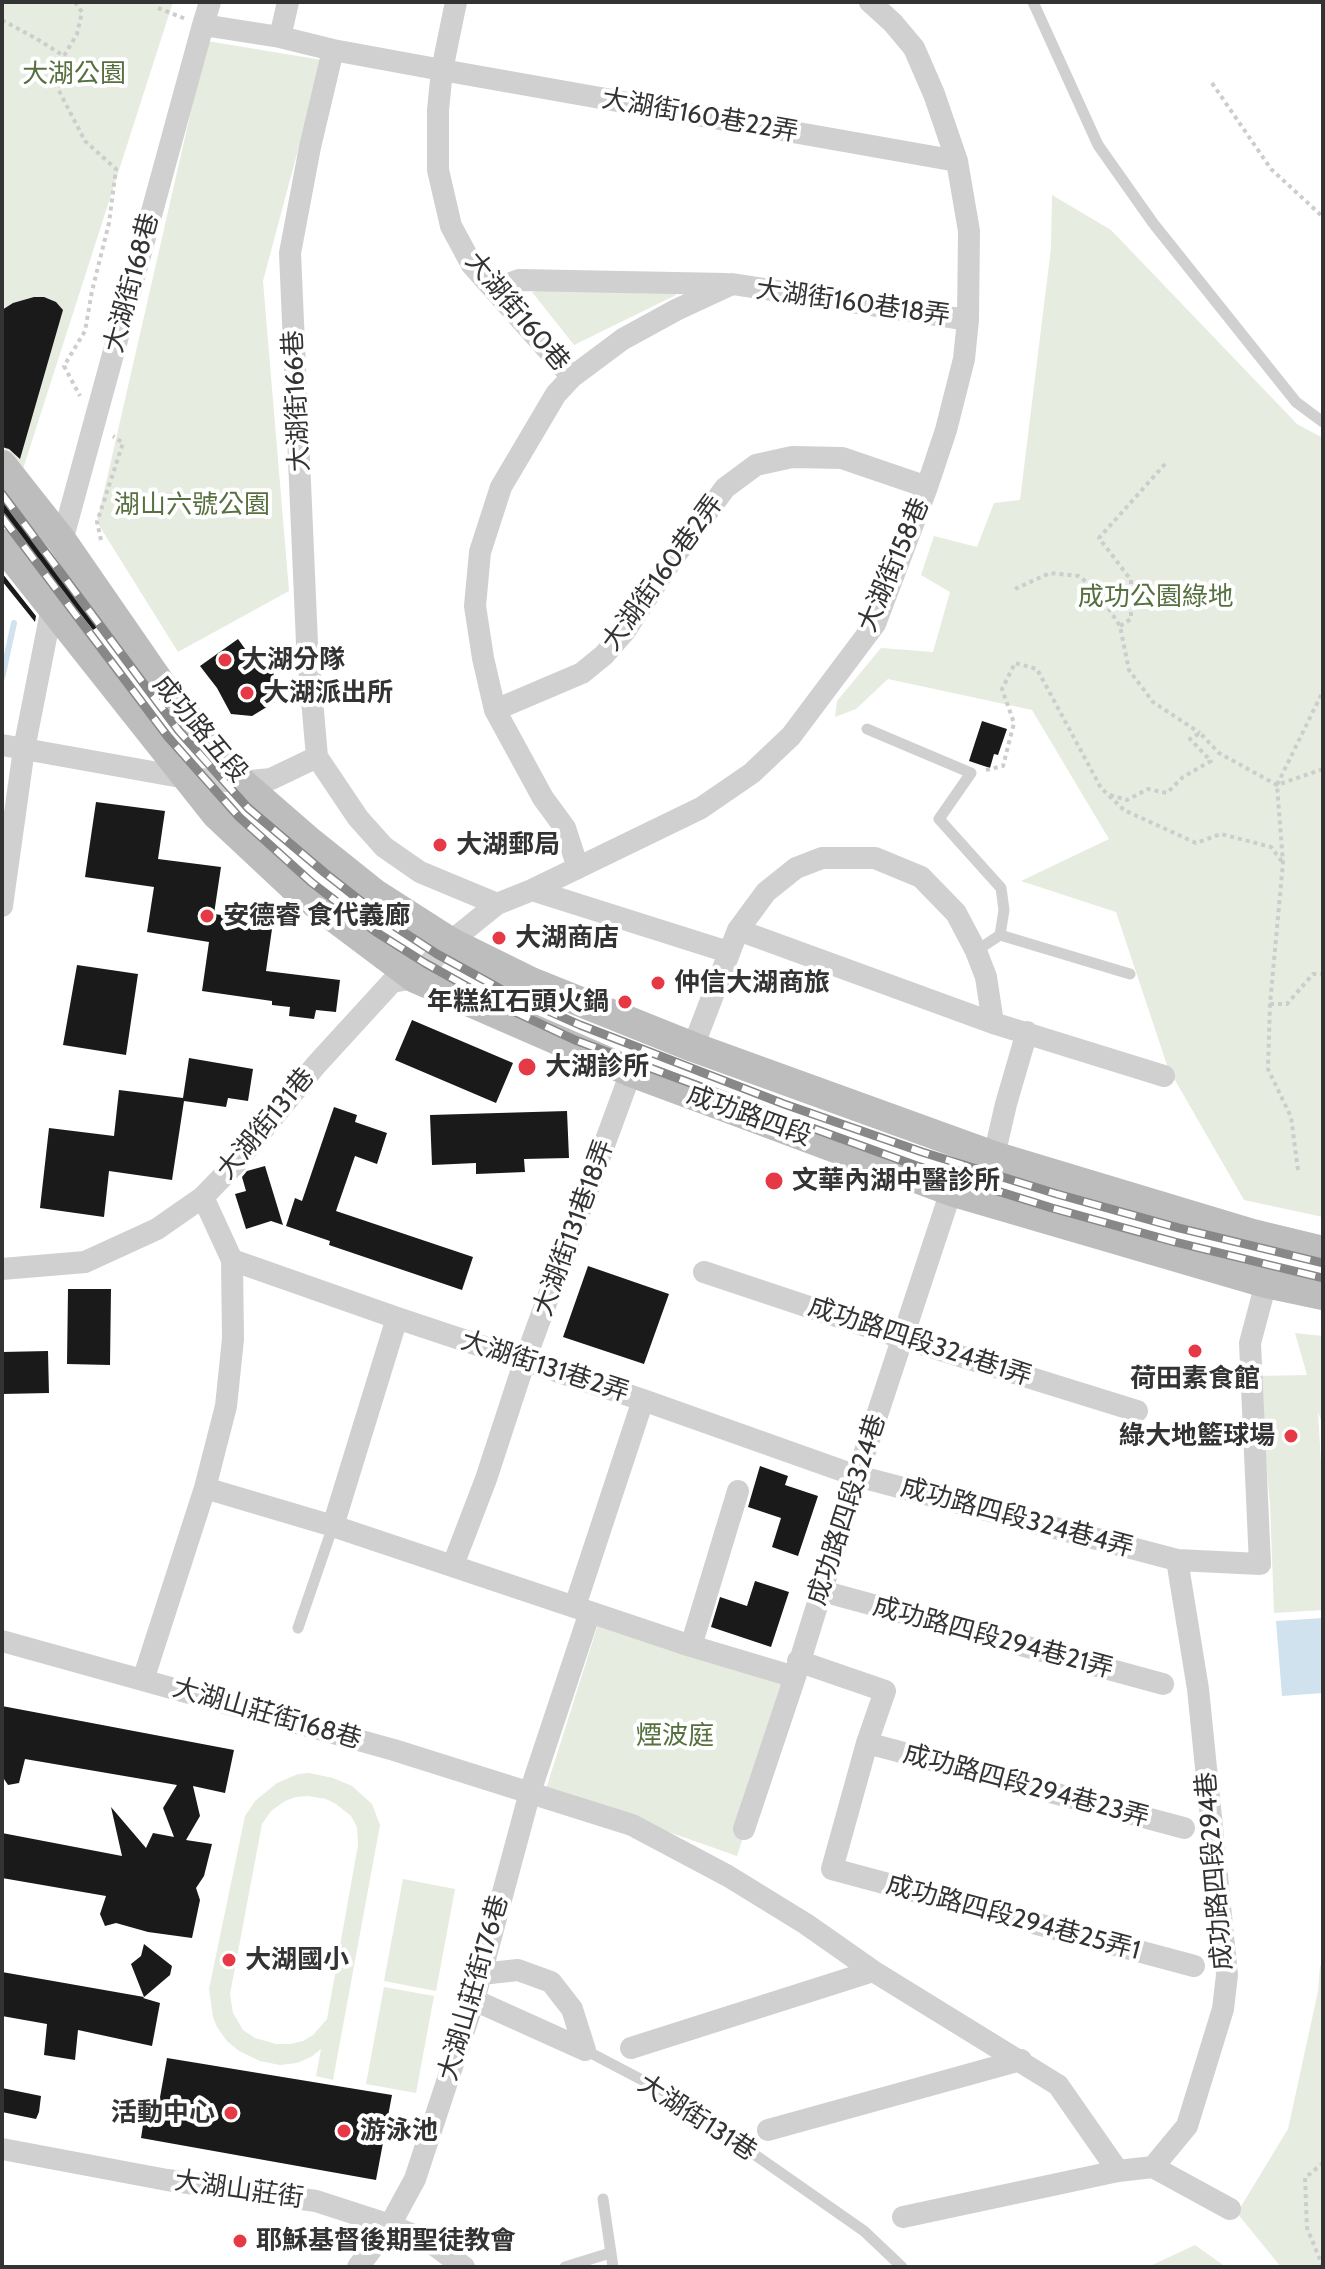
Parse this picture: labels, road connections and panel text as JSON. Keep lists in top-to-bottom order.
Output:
{
  "streets": {
    "main road": ["成功路五段", "成功路四段"],
    "street": [
      "大湖街160巷22弄",
      "大湖街168巷",
      "大湖街160巷18弄",
      "大湖街160巷",
      "大湖街166巷",
      "大湖街158巷",
      "大湖街160巷2弄",
      "大湖街131巷",
      "大湖街131巷18弄",
      "成功路四段324巷1弄",
      "大湖街131巷2弄",
      "成功路四段324巷",
      "成功路四段324巷4弄",
      "成功路四段294巷21弄",
      "大湖山莊街168巷",
      "成功路四段294巷23弄",
      "成功路四段294巷",
      "成功路四段294巷25弄1",
      "大湖山莊街176巷",
      "大湖山莊街"
    ]
  },
  "crossings": [
    ["大湖街160巷22弄", "大湖街168巷"],
    ["大湖街160巷22弄", "大湖街160巷"],
    ["大湖街160巷22弄", "大湖街166巷"],
    ["大湖街160巷22弄", "大湖街158巷"],
    ["大湖街168巷", "成功路五段"],
    ["大湖街160巷18弄", "大湖街160巷"],
    ["大湖街160巷18弄", "大湖街158巷"],
    ["大湖街160巷", "大湖街158巷"],
    ["大湖街160巷", "大湖街160巷2弄"],
    ["大湖街158巷", "大湖街160巷2弄"],
    ["大湖街158巷", "成功路五段"],
    ["大湖街158巷", "成功路四段"],
    ["大湖街158巷", "大湖街131巷"],
    ["成功路五段", "成功路四段"],
    ["成功路五段", "大湖街131巷"],
    ["成功路四段", "大湖街131巷"],
    ["成功路四段", "大湖街131巷18弄"],
    ["成功路四段", "成功路四段324巷"],
    ["大湖街131巷", "大湖街131巷2弄"],
    ["大湖街131巷", "大湖山莊街168巷"],
    ["大湖街131巷", "大湖山莊街176巷"],
    ["大湖街131巷18弄", "大湖街131巷2弄"],
    ["成功路四段324巷1弄", "成功路四段324巷"],
    ["大湖街131巷2弄", "成功路四段324巷"],
    ["大湖街131巷2弄", "成功路四段324巷4弄"],
    ["成功路四段324巷", "成功路四段324巷4弄"],
    ["成功路四段324巷", "成功路四段294巷21弄"],
    ["成功路四段324巷4弄", "成功路四段294巷"],
    ["大湖山莊街168巷", "大湖山莊街176巷"],
    ["成功路四段294巷23弄", "成功路四段294巷25弄1"],
    ["大湖山莊街176巷", "大湖山莊街"]
  ],
  "parks": [
    "大湖公園",
    "湖山六號公園",
    "成功公園綠地",
    "煙波庭"
  ],
  "places": [
    "大湖分隊",
    "大湖派出所",
    "大湖郵局",
    "安德睿 食代義廊",
    "大湖商店",
    "仲信大湖商旅",
    "年糕紅石頭火鍋",
    "大湖診所",
    "文華內湖中醫診所",
    "荷田素食館",
    "綠大地籃球場",
    "大湖國小",
    "活動中心",
    "游泳池",
    "耶穌基督後期聖徒教會"
  ]
}
